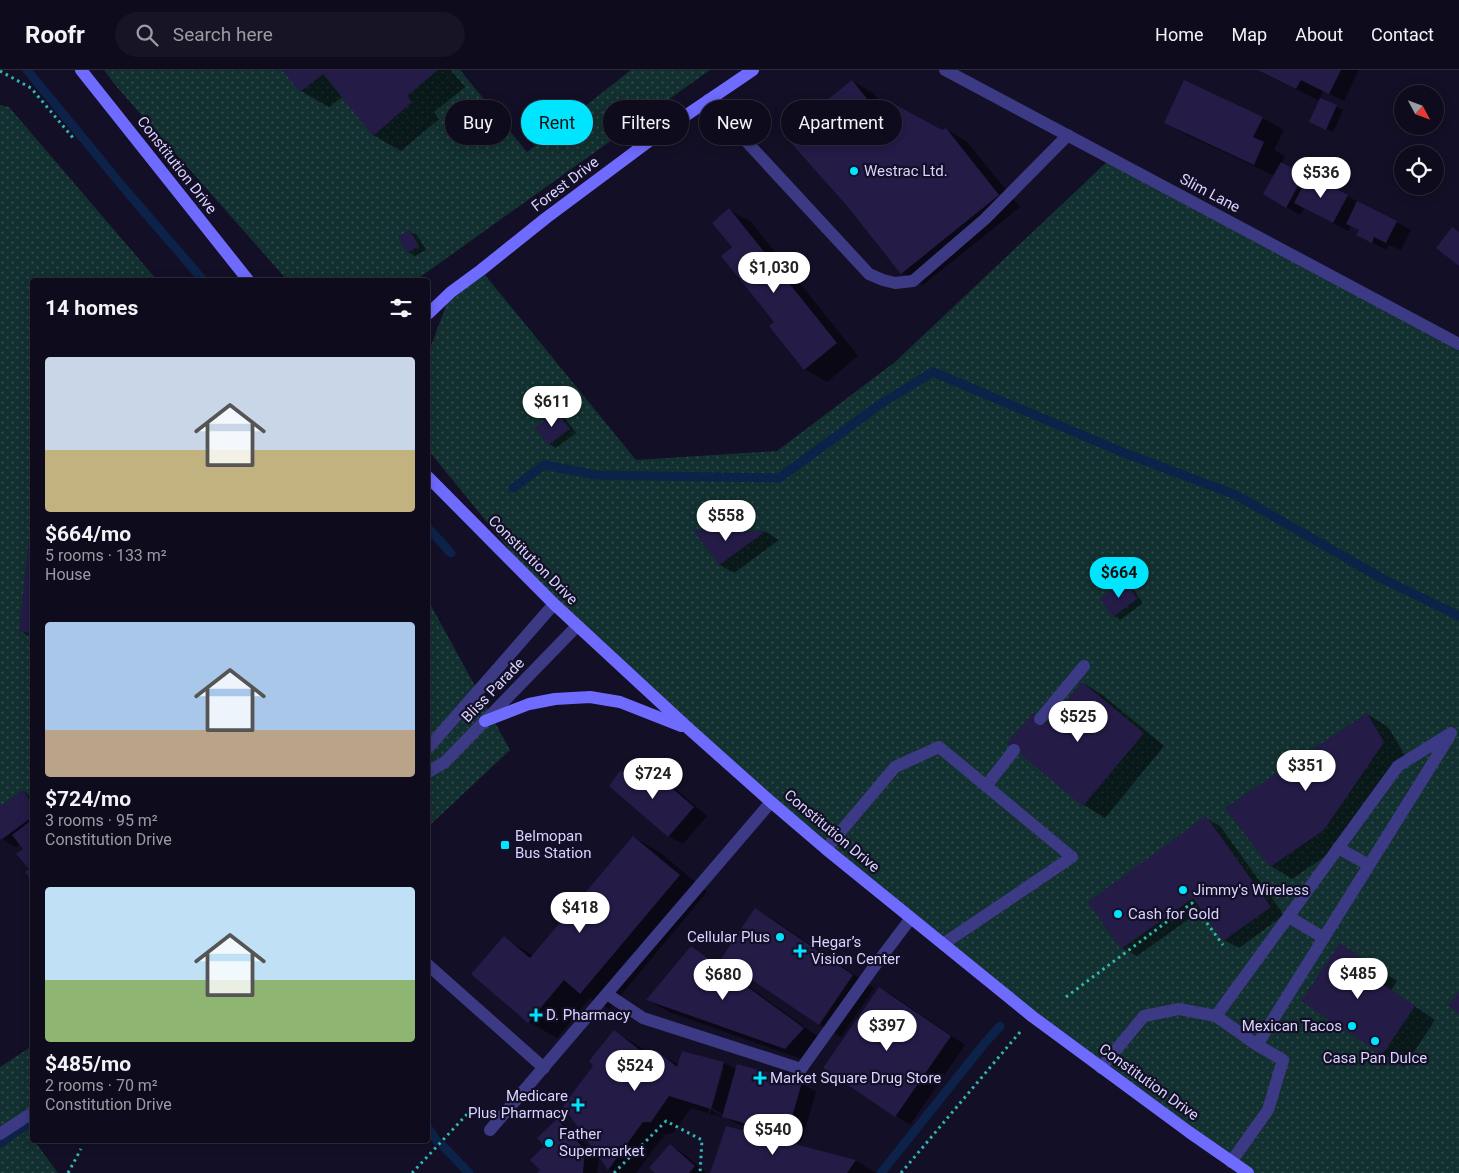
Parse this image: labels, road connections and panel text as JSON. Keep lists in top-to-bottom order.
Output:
{
  "streets": {
    "main road": ["Constitution Drive", "Forest Drive"],
    "street": ["Slim Lane", "Bliss Parade"]
  },
  "crossings": [
    ["Constitution Drive", "Bliss Parade"]
  ],
  "places": {
    "other": [
      "Westrac Ltd.",
      "Jimmy's Wireless",
      "Cash for Gold",
      "Cellular Plus",
      "Mexican Tacos",
      "Casa Pan Dulce",
      "Father Supermarket"
    ],
    "transit": ["Belmopan Bus Station"],
    "health": [
      "Hegar’s Vision Center",
      "D. Pharmacy",
      "Market Square Drug Store",
      "Medicare Plus Pharmacy"
    ]
  },
  "north": "bottom right",
  "page": {
    "header": "Roofr",
    "search": "Search here",
    "nav": [
      "Home",
      "Map",
      "About",
      "Contact"
    ],
    "chip": [
      "Buy",
      "Rent",
      "Filters",
      "New",
      "Apartment"
    ],
    "price": [
      "$536",
      "$1,030",
      "$611",
      "$558",
      "$664",
      "$525",
      "$351",
      "$724",
      "$418",
      "$485",
      "$680",
      "$397",
      "$524",
      "$540"
    ],
    "heading": "14 homes",
    "list": [
      {
        "name": "$664/mo",
        "note": "5 rooms · 133 m² · House"
      },
      {
        "name": "$724/mo",
        "note": "3 rooms · 95 m² · Constitution Drive"
      },
      {
        "name": "$485/mo",
        "note": "2 rooms · 70 m² · Constitution Drive"
      }
    ]
  }
}
